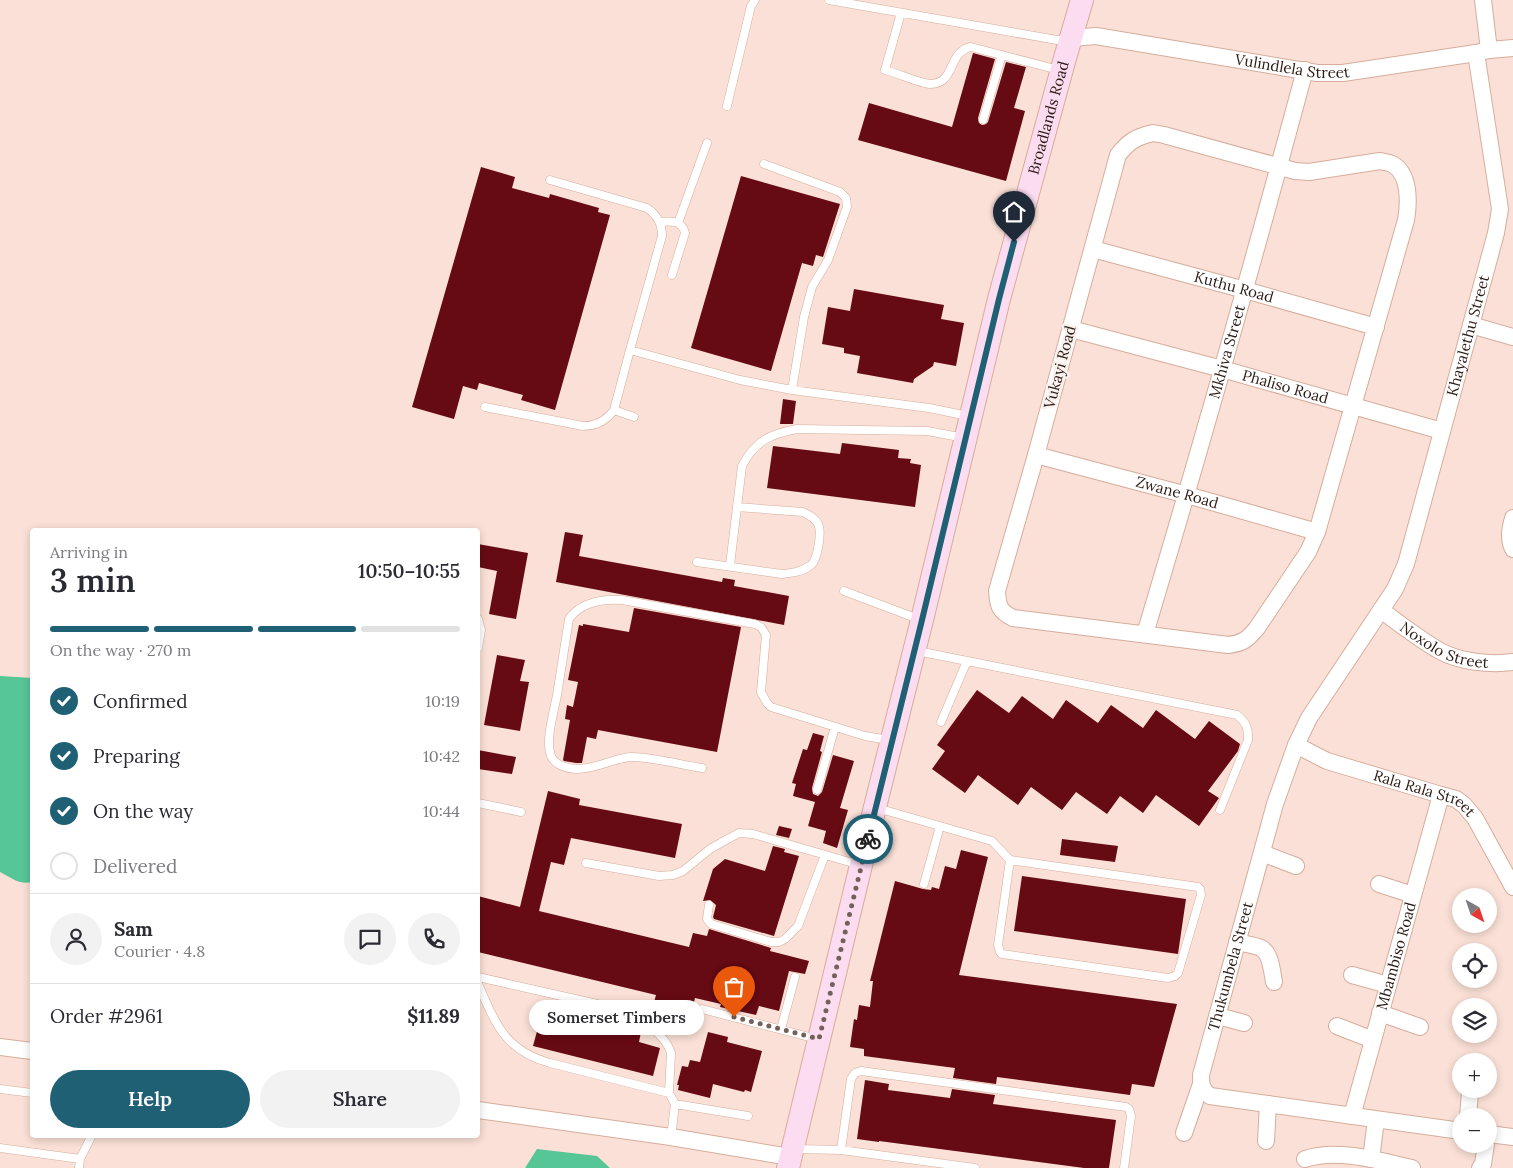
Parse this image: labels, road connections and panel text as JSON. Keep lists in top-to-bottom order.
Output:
{
  "streets": {
    "main road": ["Broadlands Road"],
    "street": [
      "Vulindlela Street",
      "Kuthu Road",
      "Khayalethu Street",
      "Mkhiva Street",
      "Vukayi Road",
      "Phaliso Road",
      "Zwane Road",
      "Noxolo Street",
      "Rala Rala Street",
      "Mbambiso Road",
      "Thukumbela Street"
    ]
  },
  "crossings": [
    ["Vulindlela Street", "Broadlands Road"],
    ["Vulindlela Street", "Khayalethu Street"],
    ["Vulindlela Street", "Mkhiva Street"],
    ["Kuthu Road", "Mkhiva Street"],
    ["Kuthu Road", "Vukayi Road"],
    ["Khayalethu Street", "Phaliso Road"],
    ["Khayalethu Street", "Noxolo Street"],
    ["Khayalethu Street", "Thukumbela Street"],
    ["Mkhiva Street", "Vukayi Road"],
    ["Mkhiva Street", "Phaliso Road"],
    ["Mkhiva Street", "Zwane Road"],
    ["Vukayi Road", "Phaliso Road"],
    ["Vukayi Road", "Zwane Road"],
    ["Noxolo Street", "Thukumbela Street"],
    ["Rala Rala Street", "Mbambiso Road"],
    ["Rala Rala Street", "Thukumbela Street"]
  ],
  "places": ["Somerset Timbers"],
  "north": "bottom right",
  "page": {
    "heading": ["3 min", "Arriving in", "10:50–10:55"],
    "panel": [
      "Sam",
      "Courier · 4.8",
      "Order #2961",
      "$11.89"
    ],
    "bar": "On the way · 270 m",
    "list": [
      ["Confirmed", "10:19"],
      ["Preparing", "10:42"],
      ["On the way", "10:44"],
      "Delivered"
    ],
    "map_buttons": ["+", "−"],
    "bubble": "Somerset Timbers",
    "buttons": ["Help", "Share"]
  }
}
